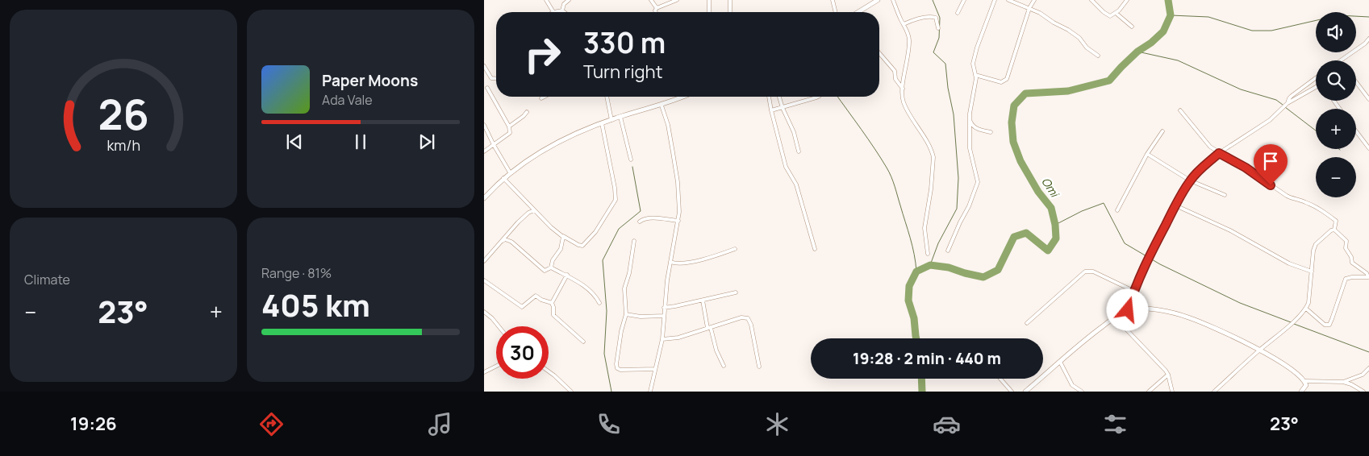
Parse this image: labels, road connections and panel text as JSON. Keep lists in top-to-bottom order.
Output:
{
  "water": ["Omi"],
  "page": {
    "map_buttons": ["+", "−"],
    "turn": ["330 m", "Turn right"],
    "song": ["Paper Moons", "Ada Vale"],
    "tile": [
      "Climate",
      ["Range · 81%", "405 km"]
    ],
    "heat": ["−", "23°", "+"],
    "limit": "30",
    "trip": "19:28 · 2 min · 440 m",
    "tabs": ["19:26", "23°"],
    "gauge": ["26", "km/h"]
  }
}
